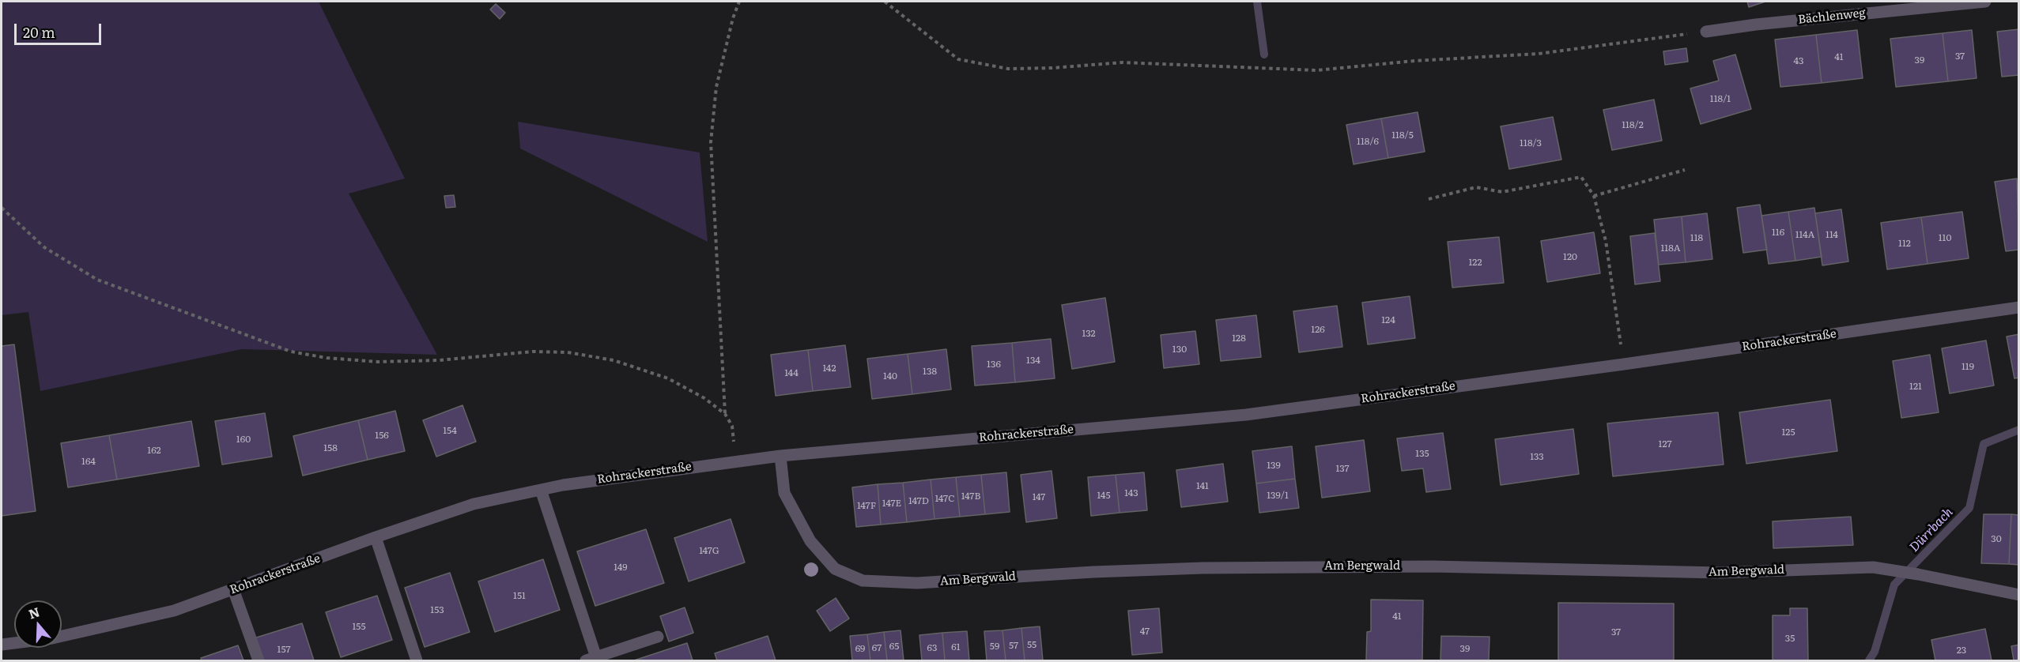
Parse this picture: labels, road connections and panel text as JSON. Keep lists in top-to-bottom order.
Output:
{
  "streets": {
    "street": ["Bächlenweg", "Rohrackerstraße", "Am Bergwald"]
  },
  "crossings": [
    ["Rohrackerstraße", "Am Bergwald"]
  ],
  "water": ["Dürrbach"],
  "house_numbers": [
    "37",
    "41",
    "39",
    "43",
    "118/1",
    "118/2",
    "118/5",
    "118/6",
    "118/3",
    "116",
    "114A",
    "114",
    "118",
    "110",
    "112",
    "118A",
    "120",
    "122",
    "124",
    "126",
    "132",
    "128",
    "130",
    "134",
    "136",
    "119",
    "142",
    "138",
    "144",
    "140",
    "121",
    "154",
    "125",
    "156",
    "160",
    "127",
    "158",
    "162",
    "135",
    "133",
    "164",
    "139",
    "137",
    "141",
    "143",
    "145",
    "139/1",
    "147B",
    "147",
    "147C",
    "147D",
    "147E",
    "147F",
    "30",
    "147G",
    "149",
    "151",
    "153",
    "41",
    "155",
    "47",
    "37",
    "35",
    "55",
    "57",
    "65",
    "59",
    "61",
    "67",
    "63",
    "69",
    "39",
    "157",
    "23"
  ],
  "scale_bar": "20 m",
  "north": "top"
}
